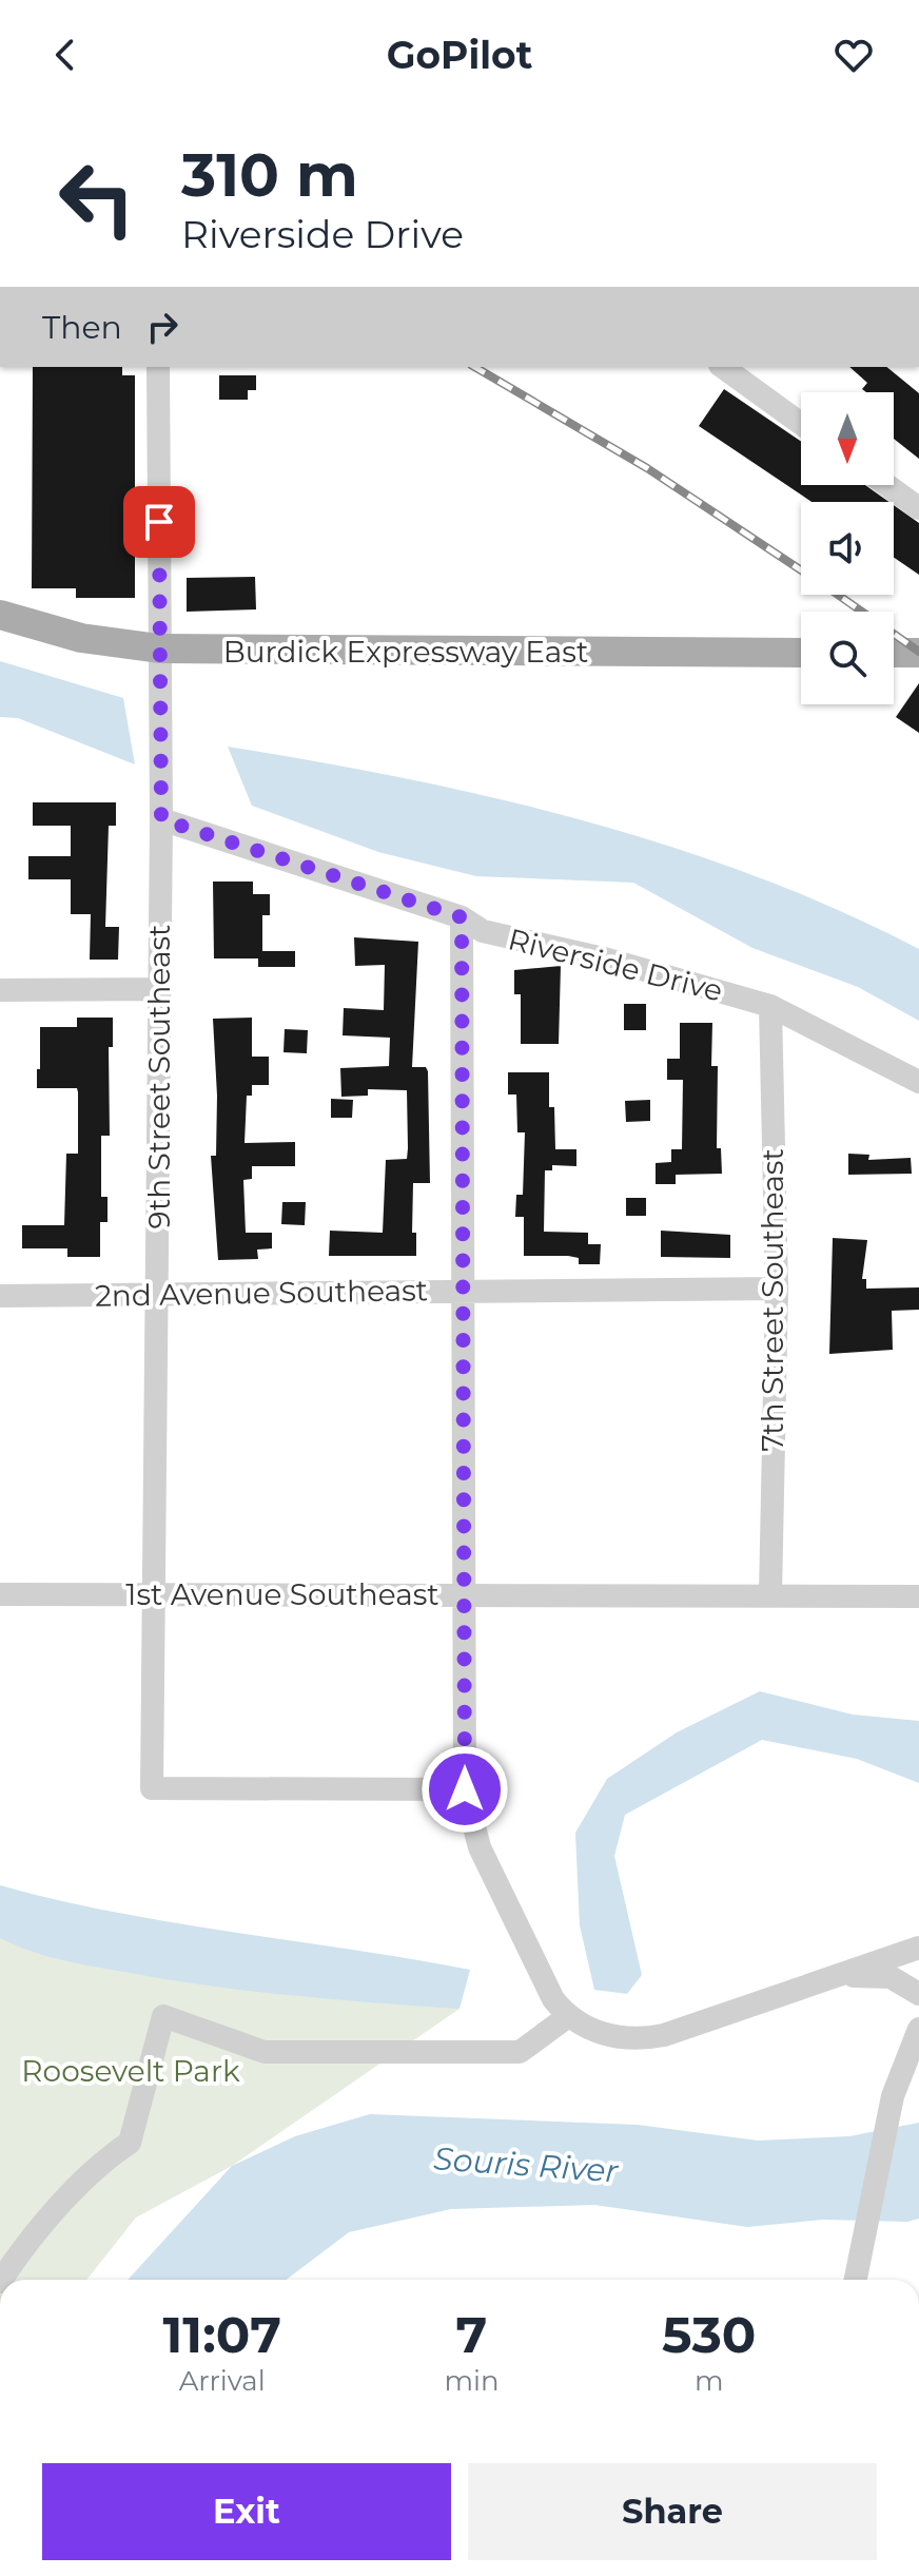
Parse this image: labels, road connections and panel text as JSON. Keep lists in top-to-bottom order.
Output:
{
  "streets": {
    "main road": ["Burdick Expressway East"],
    "street": [
      "Riverside Drive",
      "9th Street Southeast",
      "2nd Avenue Southeast",
      "7th Street Southeast",
      "1st Avenue Southeast"
    ]
  },
  "crossings": [
    ["Burdick Expressway East", "9th Street Southeast"],
    ["Riverside Drive", "9th Street Southeast"],
    ["Riverside Drive", "7th Street Southeast"],
    ["9th Street Southeast", "2nd Avenue Southeast"],
    ["9th Street Southeast", "1st Avenue Southeast"],
    ["2nd Avenue Southeast", "7th Street Southeast"],
    ["7th Street Southeast", "1st Avenue Southeast"]
  ],
  "water": ["Souris River"],
  "parks": ["Roosevelt Park"],
  "north": "bottom",
  "page": {
    "header": "GoPilot",
    "turn": ["310 m", "Riverside Drive"],
    "then": "Then",
    "eta": [
      "11:07",
      "Arrival",
      "7",
      "min",
      "530",
      "m"
    ],
    "buttons": ["Exit", "Share"]
  }
}
